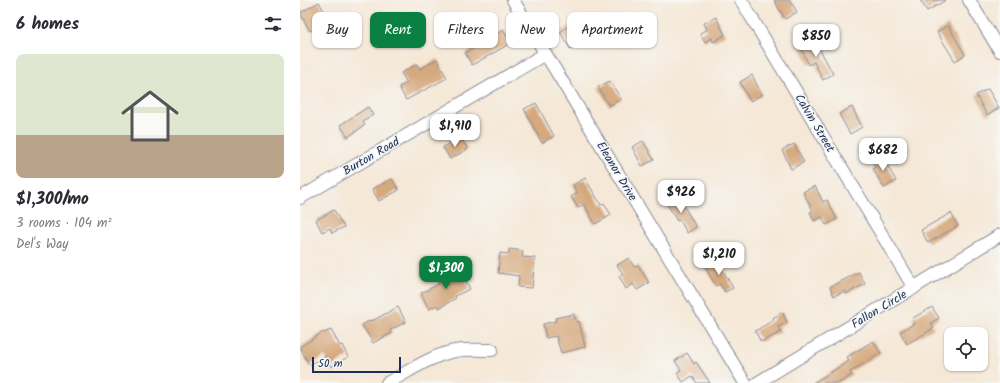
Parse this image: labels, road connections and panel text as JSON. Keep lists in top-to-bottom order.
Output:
{
  "streets": {
    "street": [
      "Calvin Street",
      "Burton Road",
      "Eleanor Drive",
      "Fallon Circle"
    ]
  },
  "crossings": [
    ["Calvin Street", "Fallon Circle"],
    ["Burton Road", "Eleanor Drive"]
  ],
  "scale_bar": "50 m",
  "page": {
    "heading": "6 homes",
    "chip": [
      "Buy",
      "Rent",
      "Filters",
      "New",
      "Apartment"
    ],
    "price": [
      "$850",
      "$1,910",
      "$682",
      "$926",
      "$1,210",
      "$1,300"
    ],
    "list": [
      {
        "name": "$1,300/mo",
        "note": "3 rooms · 104 m² · Del's Way"
      }
    ],
    "scale": "50 m"
  }
}
